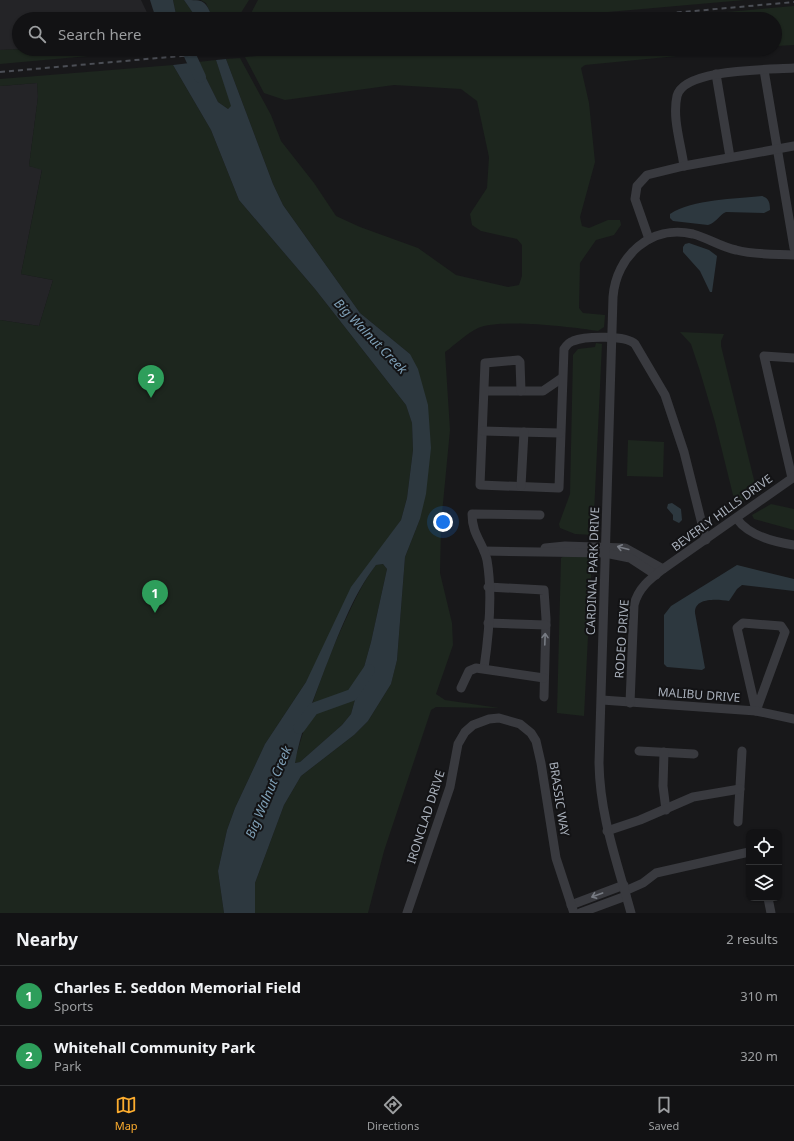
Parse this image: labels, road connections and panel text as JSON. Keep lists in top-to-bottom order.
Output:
{
  "streets": {
    "street": [
      "BEVERLY HILLS DRIVE",
      "CARDINAL PARK DRIVE",
      "RODEO DRIVE",
      "MALIBU DRIVE",
      "BRASSIC WAY",
      "IRONCLAD DRIVE"
    ]
  },
  "crossings": [
    ["BEVERLY HILLS DRIVE", "RODEO DRIVE"],
    ["CARDINAL PARK DRIVE", "MALIBU DRIVE"],
    ["RODEO DRIVE", "MALIBU DRIVE"],
    ["BRASSIC WAY", "IRONCLAD DRIVE"]
  ],
  "water": ["Big Walnut Creek"],
  "page": {
    "search": "Search here",
    "pins": ["2", "1"],
    "heading": ["Nearby", "2 results"],
    "list": [
      {
        "mark": "1",
        "name": "Charles E. Seddon Memorial Field",
        "note": "Sports",
        "value": "310 m"
      },
      {
        "mark": "2",
        "name": "Whitehall Community Park",
        "note": "Park",
        "value": "320 m"
      }
    ],
    "nav": ["Map", "Directions", "Saved"]
  }
}
